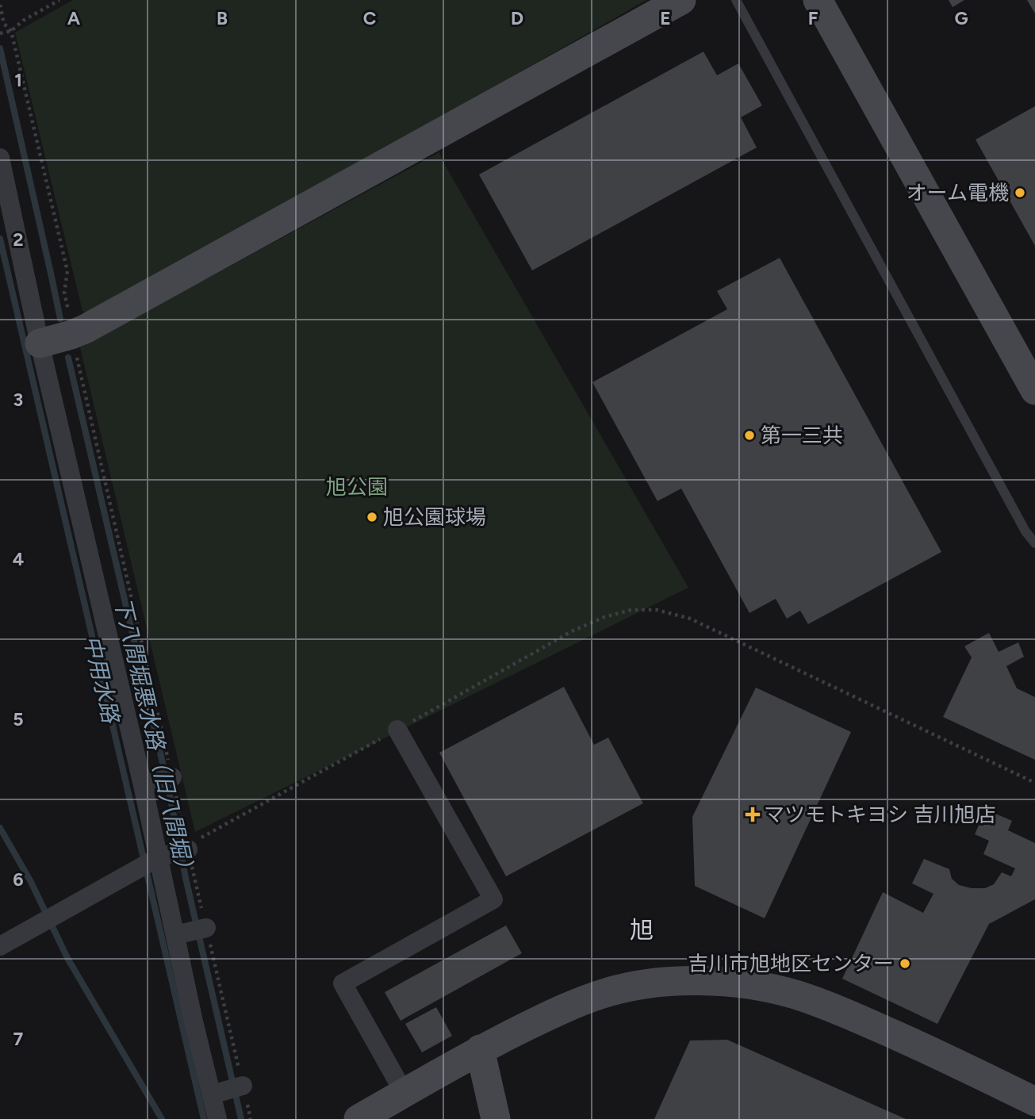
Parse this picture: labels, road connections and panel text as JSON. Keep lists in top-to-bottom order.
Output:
{
  "districts": ["旭"],
  "water": ["中用水路", "下八間堀悪水路（旧八間堀）"],
  "parks": ["旭公園"],
  "places": {
    "other": [
      "オーム電機",
      "第一三共",
      "旭公園球場",
      "吉川市旭地区センター"
    ],
    "health": ["マツモトキヨシ 吉川旭店"]
  },
  "grid": {
    "columns": [
      "A",
      "B",
      "C",
      "D",
      "E",
      "F",
      "G"
    ],
    "rows": [
      "1",
      "2",
      "3",
      "4",
      "5",
      "6",
      "7"
    ]
  }
}
